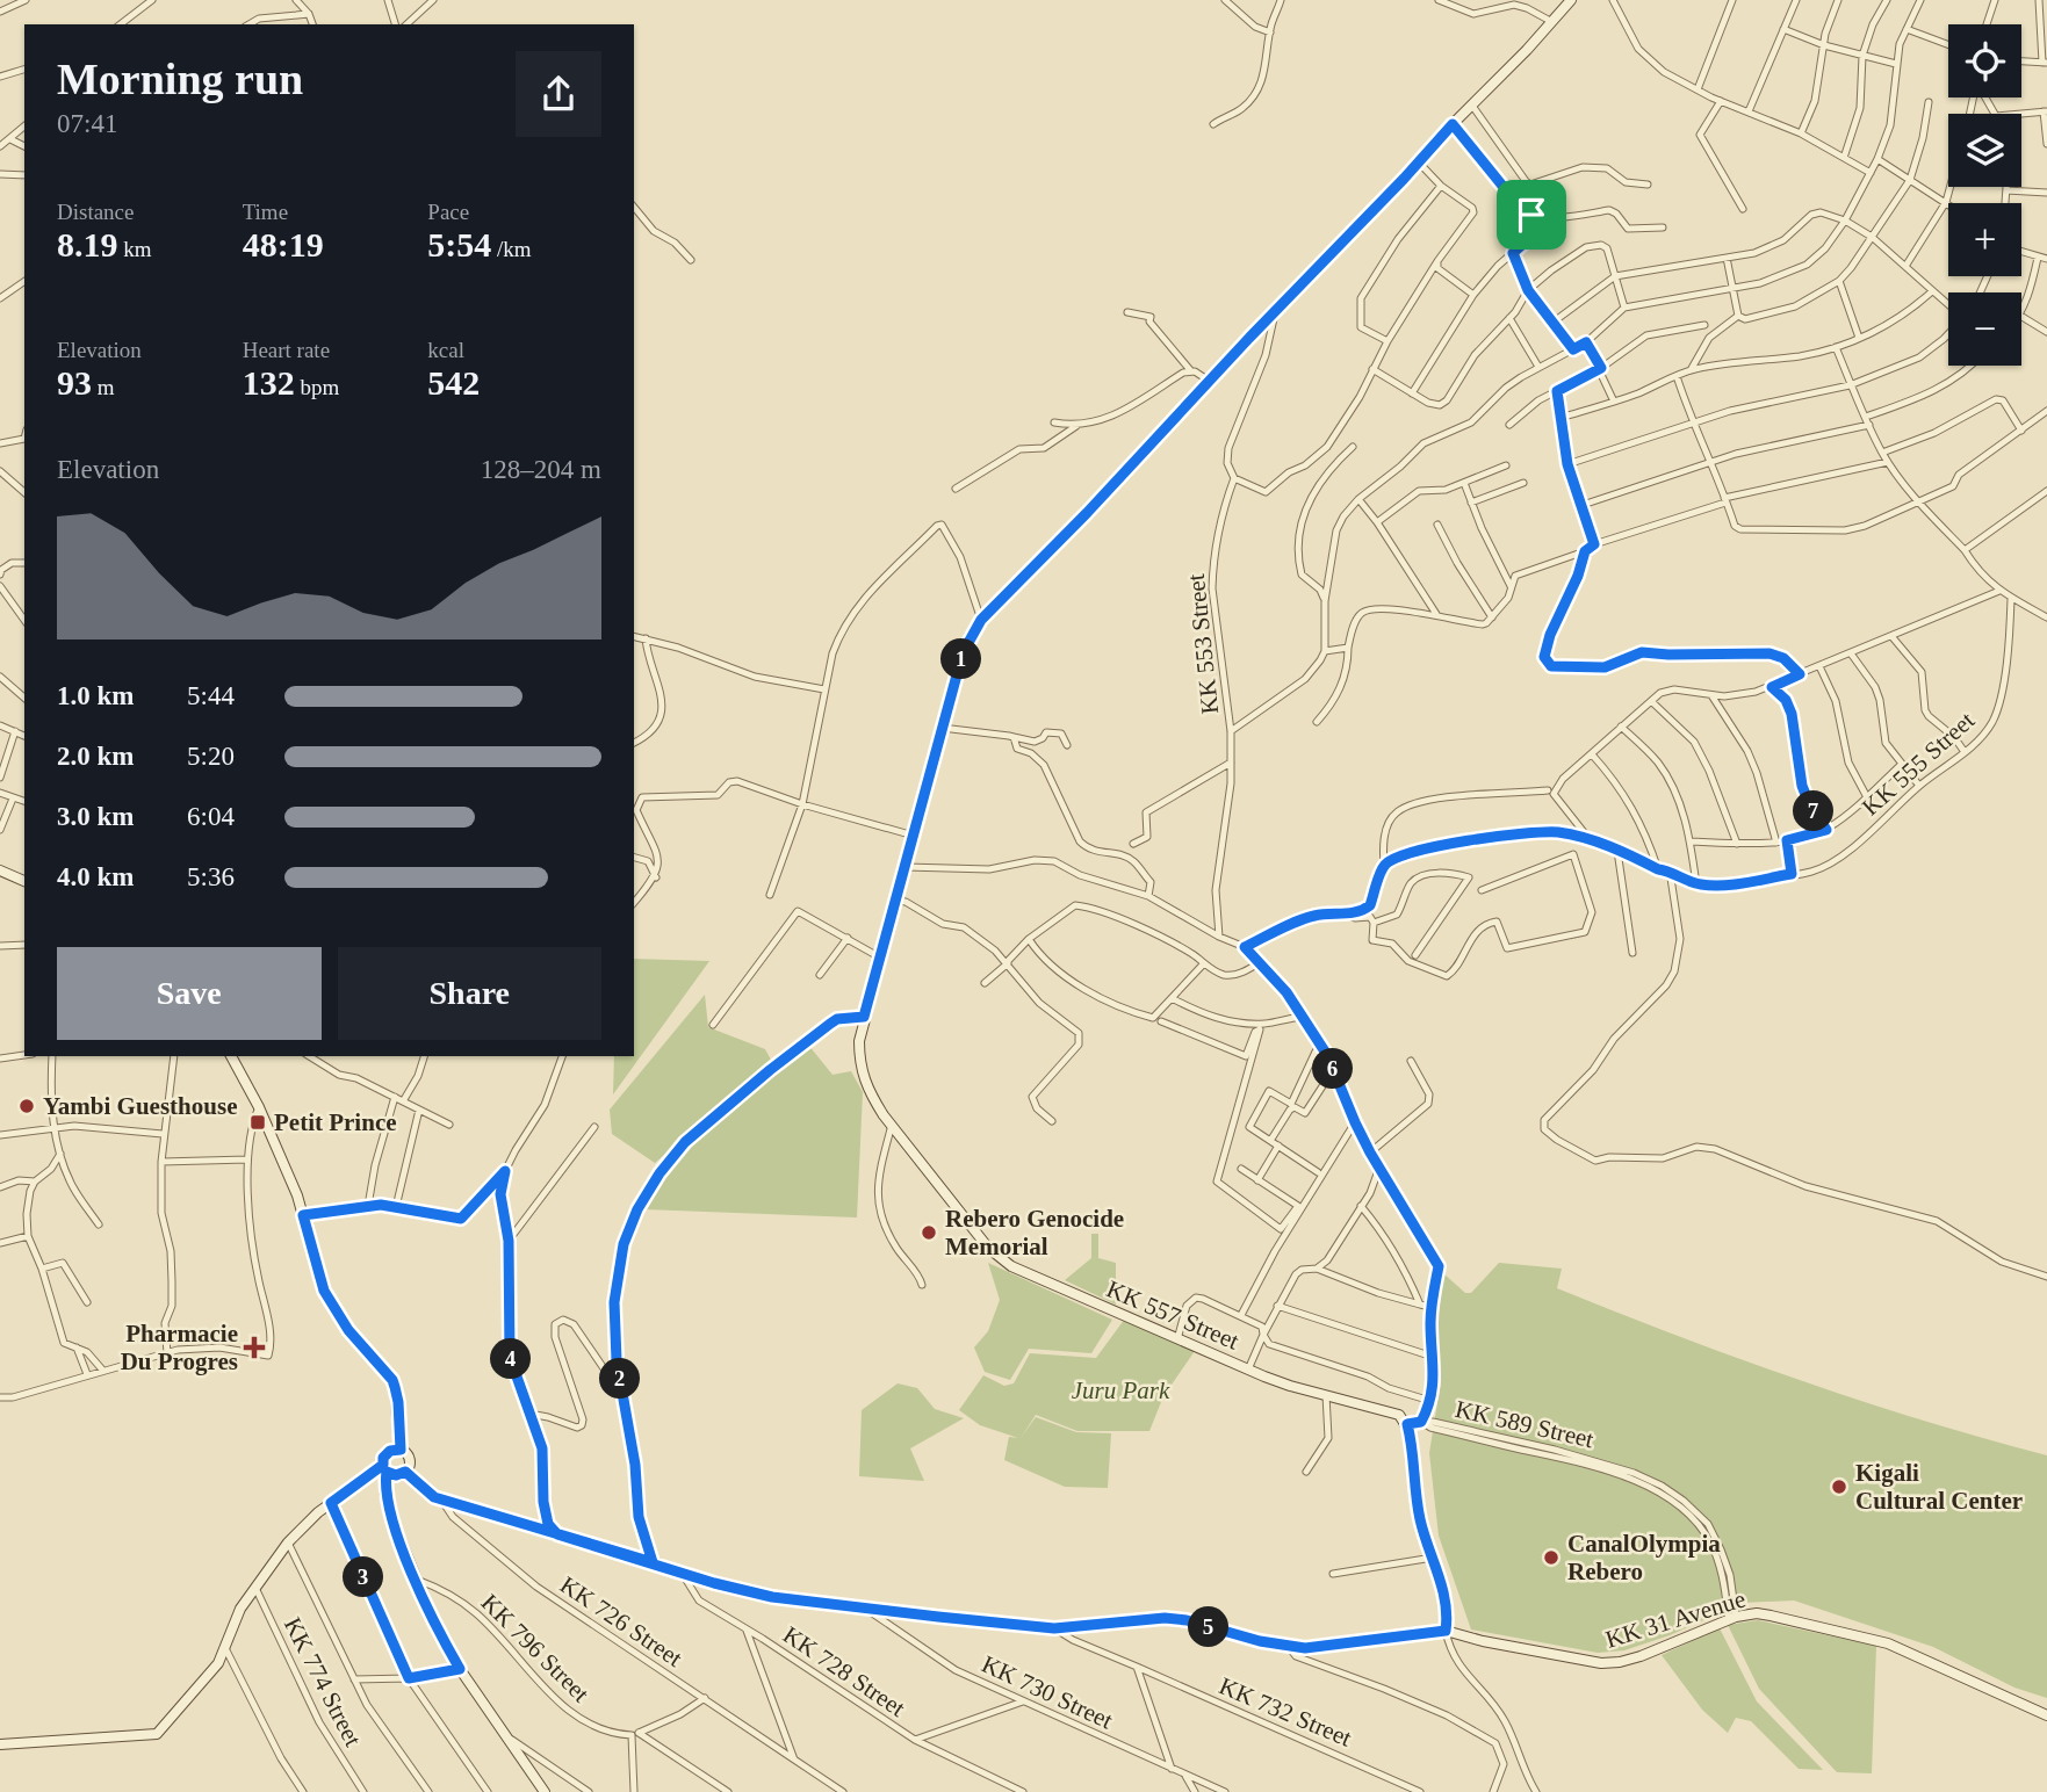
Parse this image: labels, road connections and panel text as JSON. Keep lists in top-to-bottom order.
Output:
{
  "streets": {
    "main road": ["KK 557 Street", "KK 31 Avenue"],
    "street": [
      "KK 553 Street",
      "KK 555 Street",
      "KK 589 Street",
      "KK 726 Street",
      "KK 796 Street",
      "KK 728 Street",
      "KK 774 Street",
      "KK 730 Street",
      "KK 732 Street"
    ]
  },
  "crossings": [
    ["KK 553 Street", "KK 557 Street"],
    ["KK 589 Street", "KK 31 Avenue"],
    ["KK 31 Avenue", "KK 726 Street"],
    ["KK 31 Avenue", "KK 728 Street"],
    ["KK 31 Avenue", "KK 730 Street"],
    ["KK 31 Avenue", "KK 732 Street"],
    ["KK 728 Street", "KK 730 Street"]
  ],
  "parks": ["Juru Park"],
  "places": {
    "other": [
      "Yambi Guesthouse",
      "Rebero Genocide Memorial",
      "Kigali Cultural Center",
      "CanalOlympia Rebero"
    ],
    "transit": ["Petit Prince"],
    "health": ["Pharmacie Du Progres"]
  },
  "page": {
    "map_buttons": ["+", "−"],
    "heading": ["Morning run", "07:41"],
    "stats": [
      ["Distance", "8.19 km"],
      ["Time", "48:19"],
      ["Pace", "5:54 /km"],
      ["Elevation", "93 m"],
      ["Heart rate", "132 bpm"],
      ["kcal", "542"]
    ],
    "chart": ["Elevation", "128–204 m"],
    "pins": [
      "1",
      "7",
      "6",
      "4",
      "2",
      "3",
      "5"
    ],
    "list": [
      {
        "name": "1.0 km",
        "note": "5:44"
      },
      {
        "name": "2.0 km",
        "note": "5:20"
      },
      {
        "name": "3.0 km",
        "note": "6:04"
      },
      {
        "name": "4.0 km",
        "note": "5:36"
      }
    ],
    "buttons": ["Save", "Share"]
  }
}
